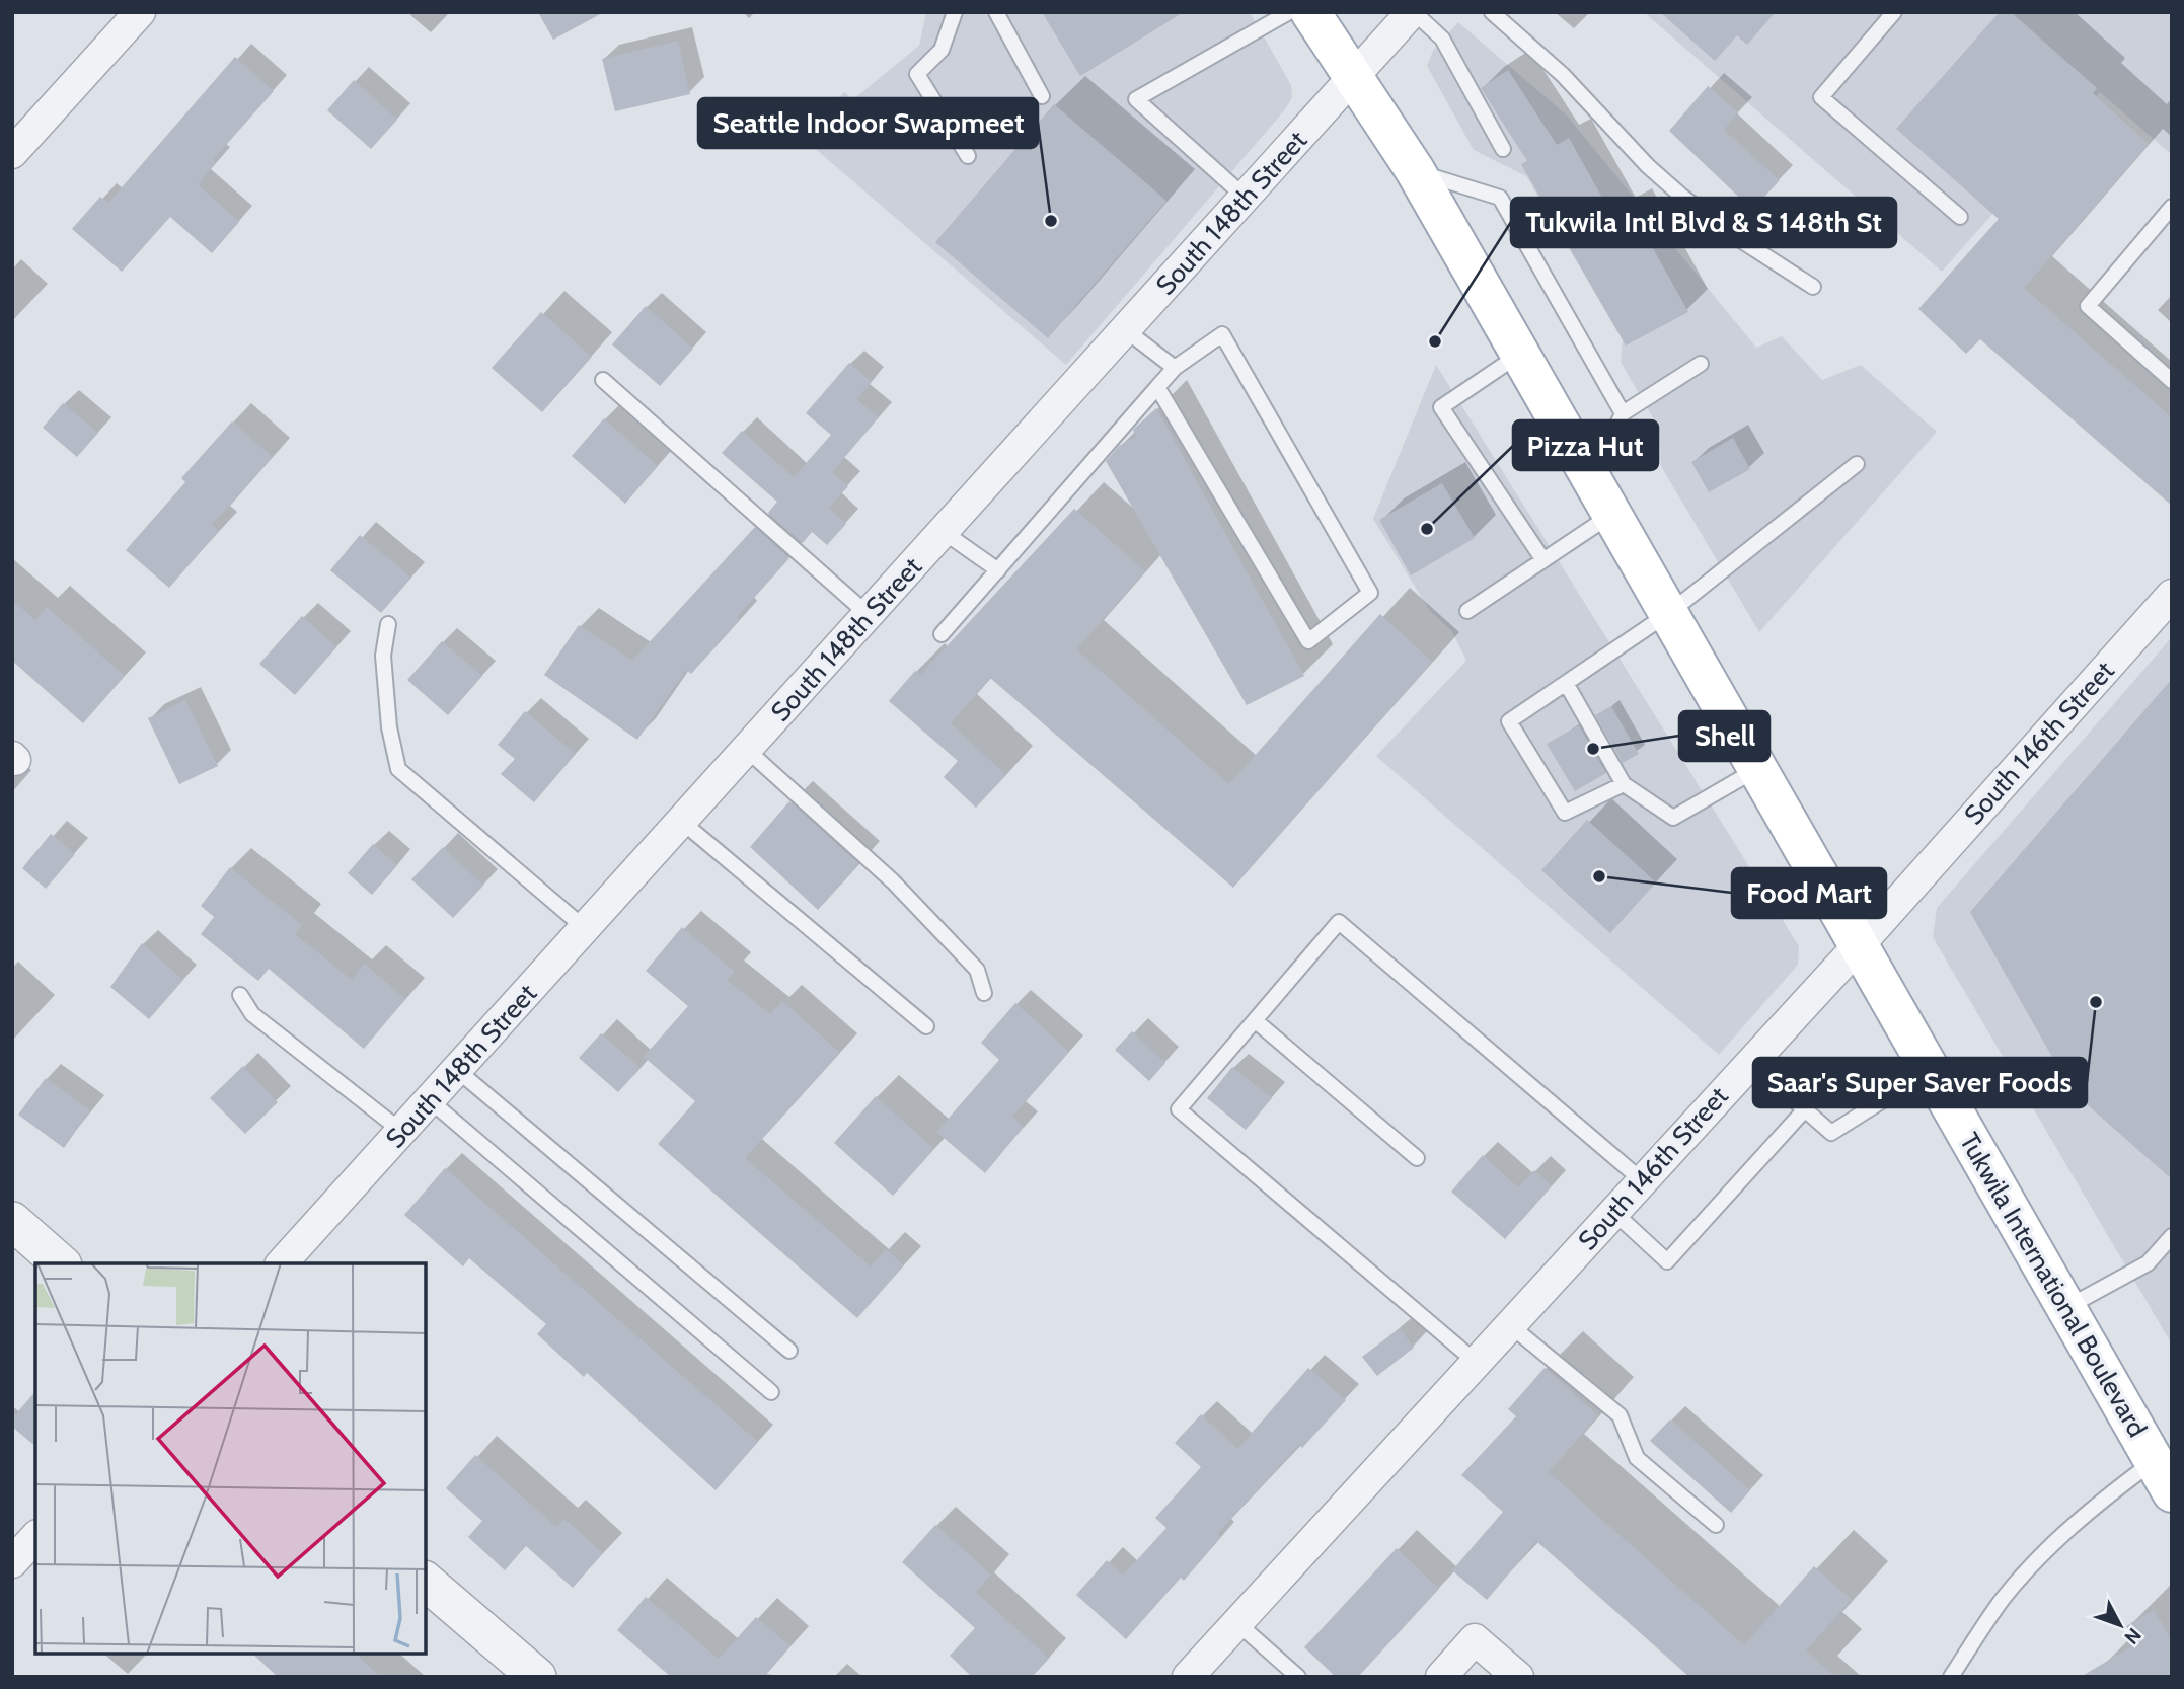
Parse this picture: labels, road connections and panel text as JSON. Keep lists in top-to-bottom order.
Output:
{
  "streets": {
    "main road": ["Tukwila International Boulevard"],
    "street": ["South 148th Street", "South 146th Street"]
  },
  "crossings": [
    ["South 148th Street", "Tukwila International Boulevard"],
    ["South 146th Street", "Tukwila International Boulevard"]
  ],
  "places": [
    "Seattle Indoor Swapmeet",
    "Tukwila Intl Blvd & S 148th St",
    "Pizza Hut",
    "Shell",
    "Food Mart",
    "Saar's Super Saver Foods"
  ],
  "north": "bottom right"
}
